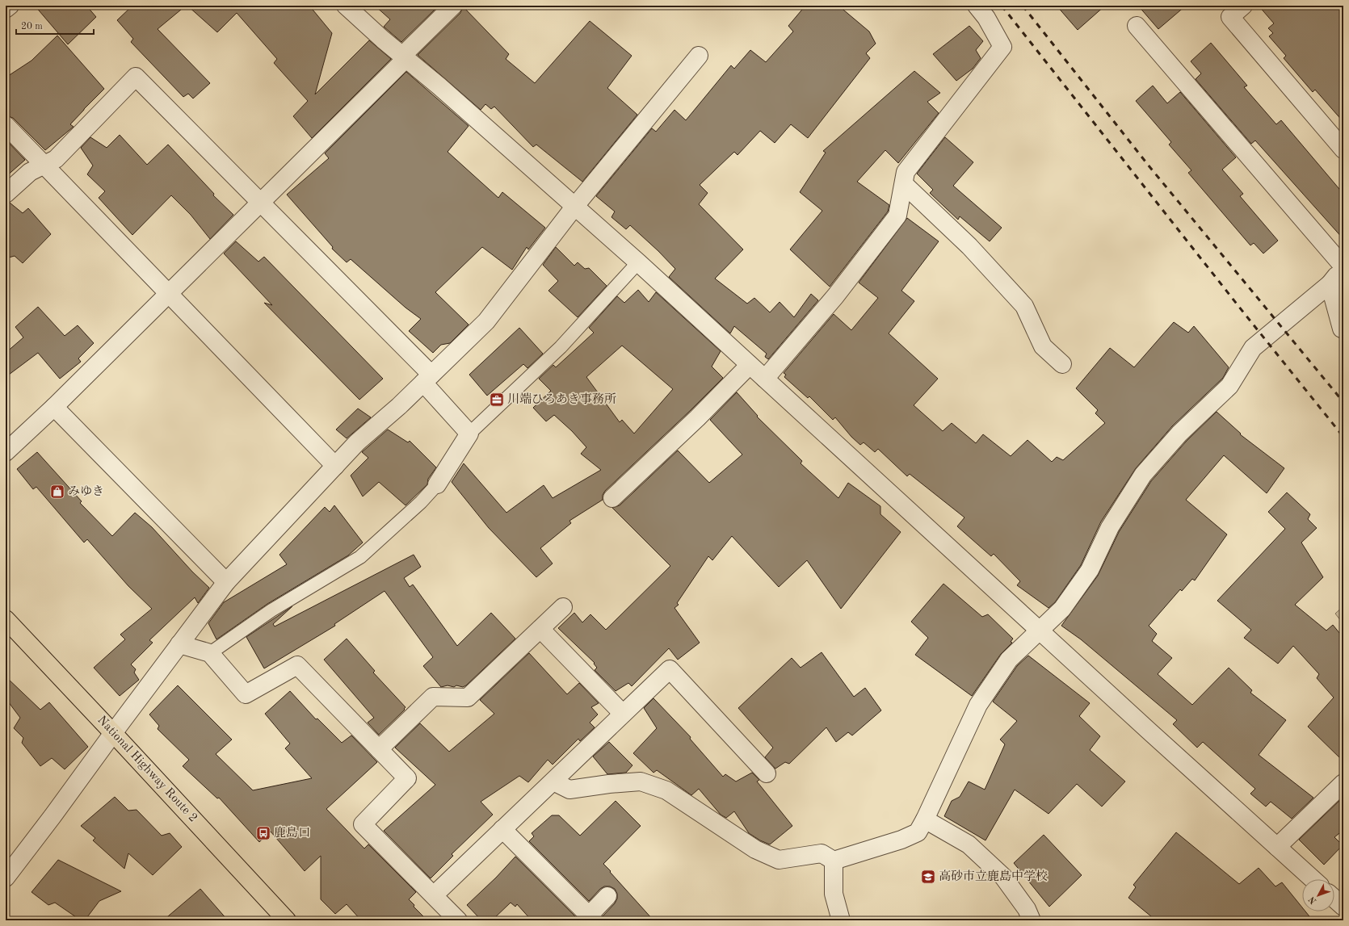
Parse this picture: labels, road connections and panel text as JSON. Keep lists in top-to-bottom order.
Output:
{
  "streets": {
    "highway": ["National Highway Route 2"]
  },
  "places": {
    "office": ["川端ひろあき事務所"],
    "shop": ["みゆき"],
    "bus stop": ["鹿島口"],
    "school or university": ["高砂市立鹿島中学校"]
  },
  "scale_bar": "20 m",
  "north": "bottom left"
}
